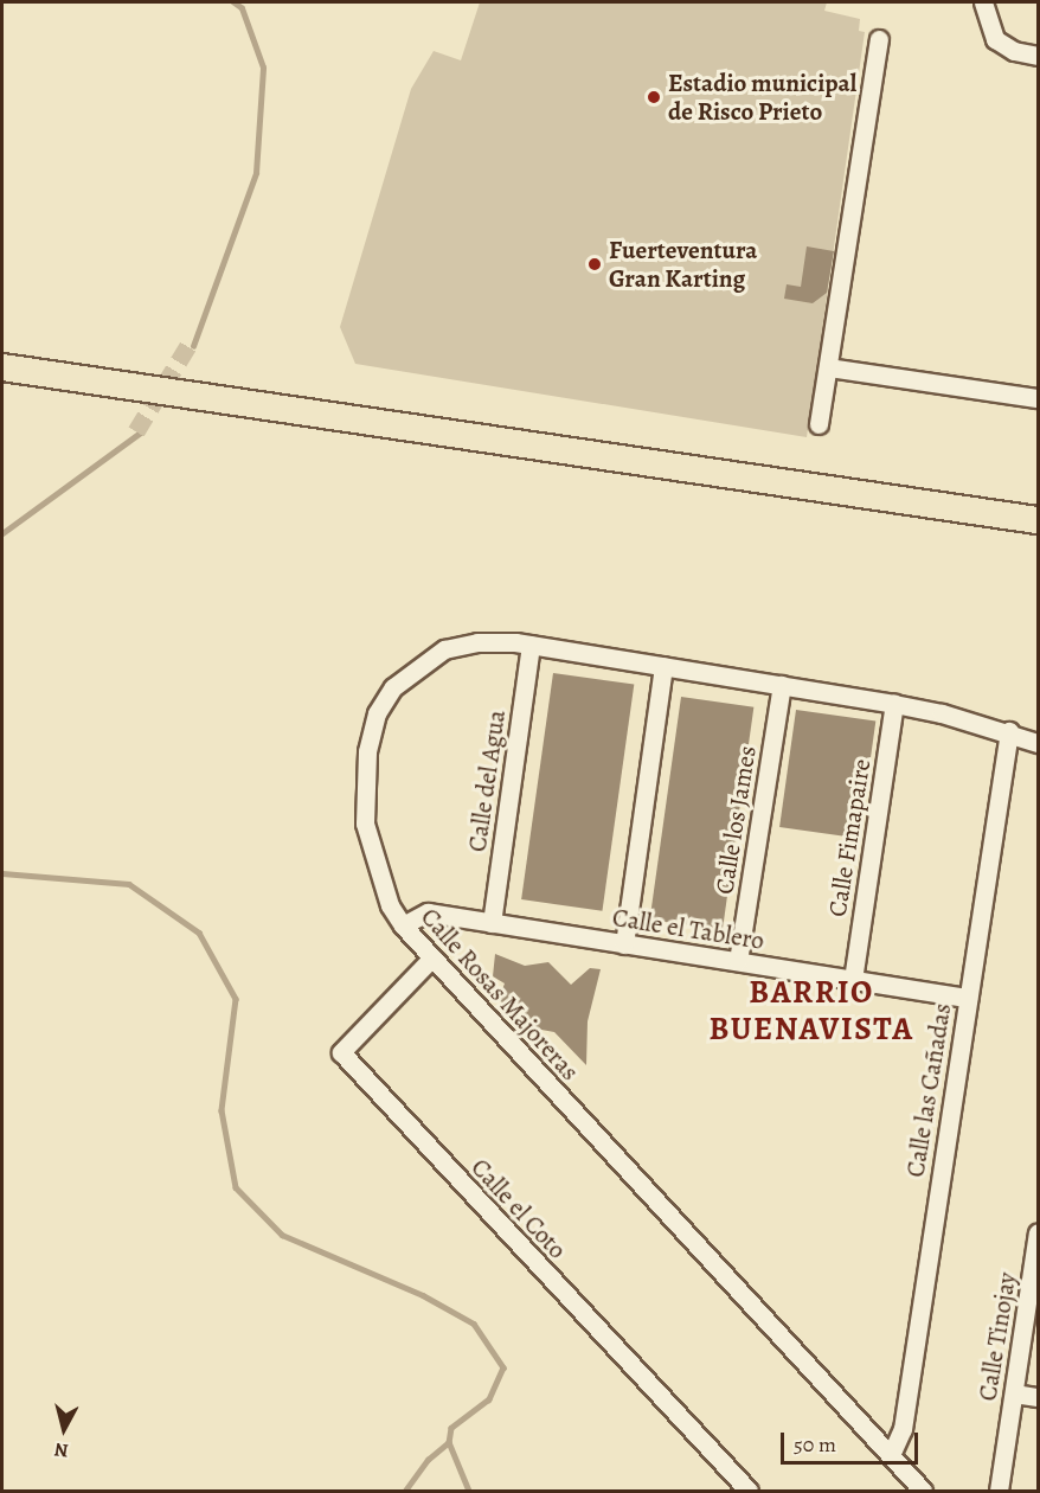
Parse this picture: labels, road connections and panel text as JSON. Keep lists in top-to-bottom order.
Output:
{
  "streets": {
    "street": [
      "Calle del Agua",
      "Calle los James",
      "Calle Fimapaire",
      "Calle el Tablero",
      "Calle Rosas Majoreras",
      "Calle las Cañadas",
      "Calle el Coto",
      "Calle Tinojay"
    ]
  },
  "crossings": [
    ["Calle del Agua", "Calle el Tablero"],
    ["Calle del Agua", "Calle Rosas Majoreras"],
    ["Calle los James", "Calle el Tablero"],
    ["Calle los James", "Calle Rosas Majoreras"],
    ["Calle Fimapaire", "Calle el Tablero"],
    ["Calle Fimapaire", "Calle Rosas Majoreras"],
    ["Calle el Tablero", "Calle Rosas Majoreras"],
    ["Calle el Tablero", "Calle las Cañadas"],
    ["Calle Rosas Majoreras", "Calle las Cañadas"],
    ["Calle Rosas Majoreras", "Calle el Coto"]
  ],
  "districts": ["BARRIO BUENAVISTA"],
  "places": ["Estadio municipal de Risco Prieto", "Fuerteventura Gran Karting"],
  "scale_bar": "50 m",
  "north": "bottom"
}
